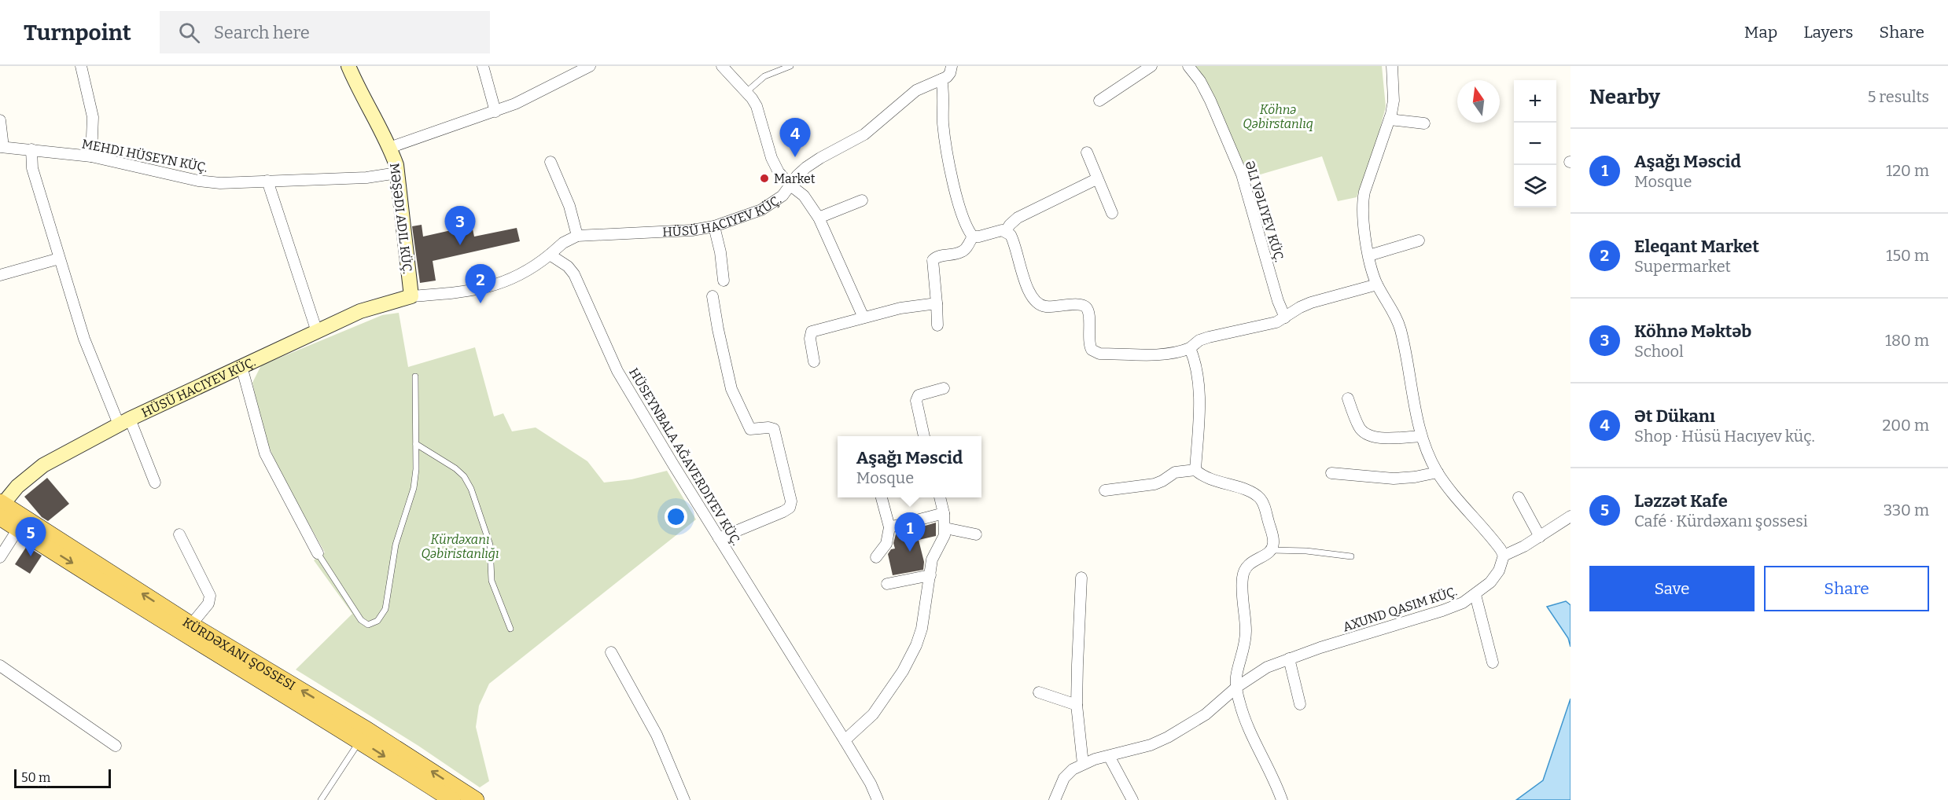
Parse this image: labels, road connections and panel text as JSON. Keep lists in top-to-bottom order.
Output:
{
  "streets": {
    "street": [
      "MEHDI HÜSEYN KÜÇ.",
      "ƏLI VƏLIYEV KÜÇ.",
      "MƏŞƏDI ADIL KÜÇ.",
      "HÜSEYNBALA AĞAVERDIYEV KÜÇ."
    ]
  },
  "crossings": [
    ["MEHDI HÜSEYN KÜÇ.", "MƏŞƏDI ADIL KÜÇ."]
  ],
  "parks": ["Köhnə Qəbirstanlıq", "Kürdəxanı Qəbiristanlığı"],
  "places": ["Market"],
  "scale_bar": "50 m",
  "north": "top",
  "page": {
    "header": "Turnpoint",
    "search": "Search here",
    "nav": ["Map", "Layers", "Share"],
    "heading": ["Nearby", "5 results"],
    "map_buttons": ["+", "−"],
    "pins": [
      "4",
      "3",
      "2",
      "1",
      "5"
    ],
    "list": [
      {
        "mark": "1",
        "name": "Aşağı Məscid",
        "note": "Mosque",
        "value": "120 m"
      },
      {
        "mark": "2",
        "name": "Eleqant Market",
        "note": "Supermarket",
        "value": "150 m"
      },
      {
        "mark": "3",
        "name": "Köhnə Məktəb",
        "note": "School",
        "value": "180 m"
      },
      {
        "mark": "4",
        "name": "Ət Dükanı",
        "note": "Shop · Hüsü Hacıyev küç.",
        "value": "200 m"
      },
      {
        "mark": "5",
        "name": "Ləzzət Kafe",
        "note": "Café · Kürdəxanı şossesi",
        "value": "330 m"
      }
    ],
    "popup": ["Aşağı Məscid", "Mosque"],
    "buttons": ["Save", "Share"],
    "scale": "50 m"
  }
}
